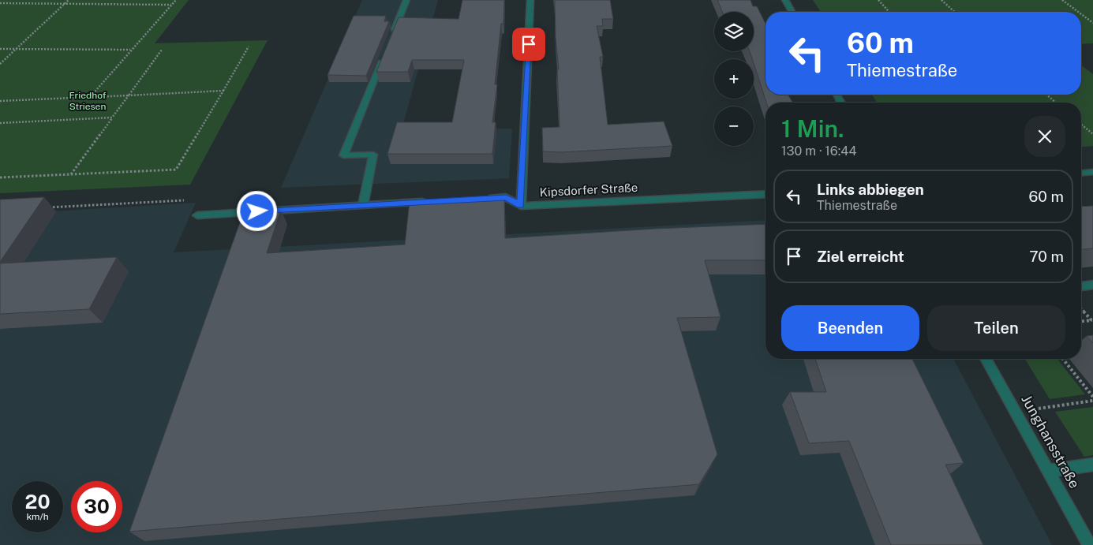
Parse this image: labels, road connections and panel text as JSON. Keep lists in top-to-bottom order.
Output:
{
  "streets": {
    "street": ["Kipsdorfer Straße", "Junghansstraße"]
  },
  "parks": ["Friedhof Striesen"],
  "page": {
    "map_buttons": ["+", "−"],
    "turn": ["60 m", "Thiemestraße"],
    "heading": ["1 Min.", "130 m · 16:44"],
    "list": [
      {
        "name": "Links abbiegen",
        "note": "Thiemestraße",
        "value": "60 m"
      },
      {
        "name": "Ziel erreicht",
        "value": "70 m"
      }
    ],
    "buttons": ["Beenden", "Teilen"],
    "speed": "20 km/h",
    "limit": "30"
  }
}
